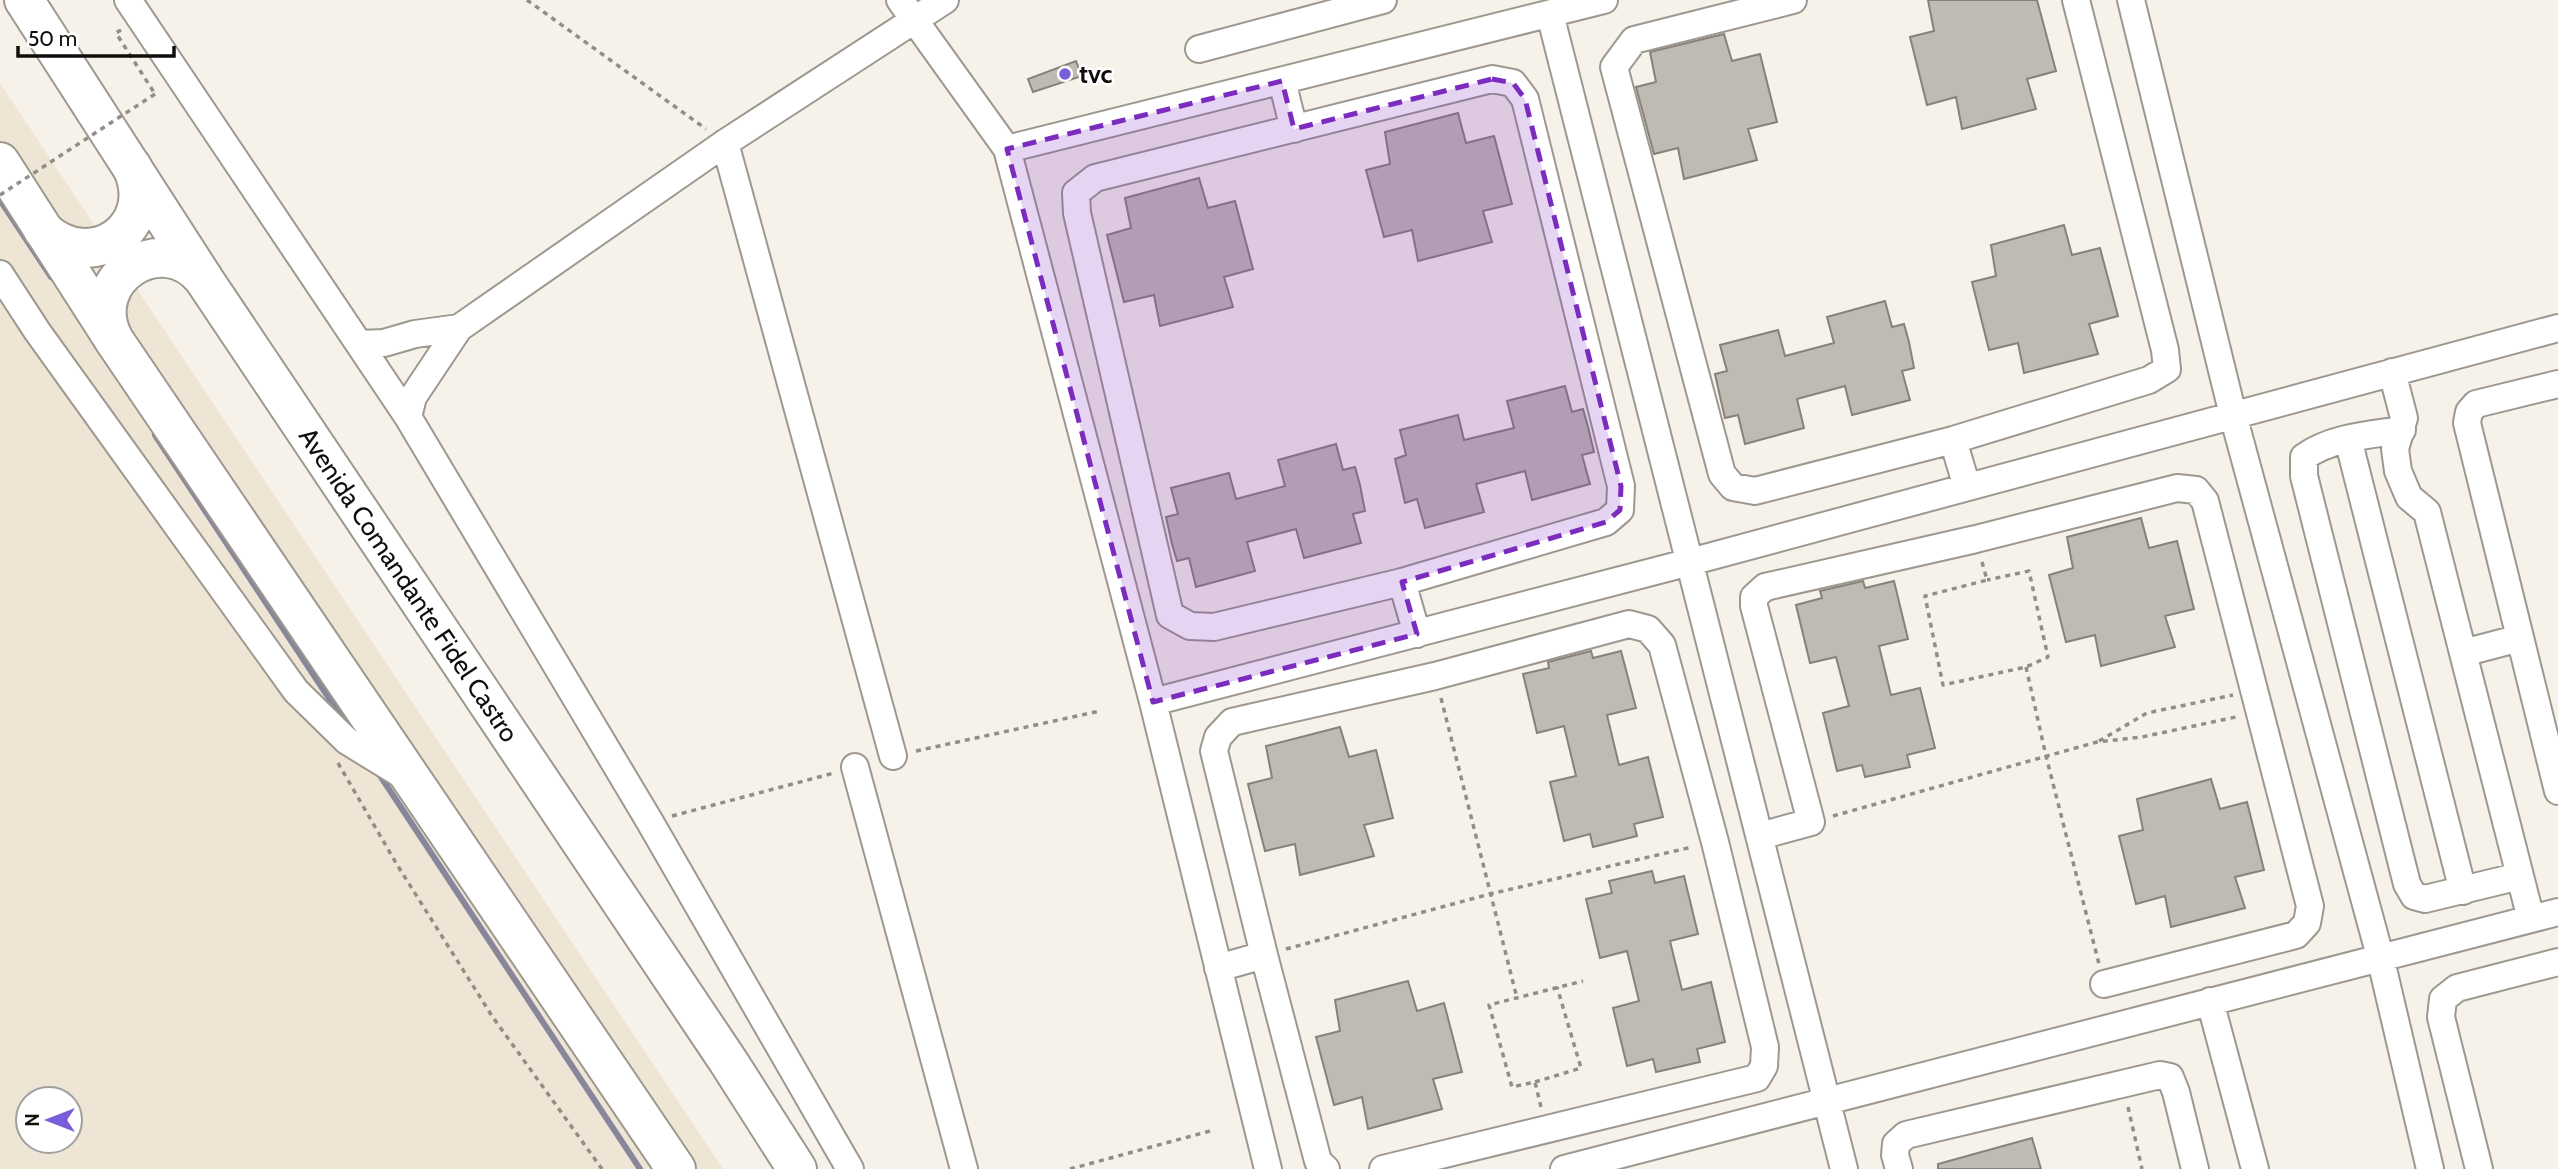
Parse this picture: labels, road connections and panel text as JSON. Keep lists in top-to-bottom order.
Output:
{
  "streets": {
    "highway": ["Avenida Comandante Fidel Castro"]
  },
  "places": ["tvc"],
  "scale_bar": "50 m",
  "north": "left"
}
